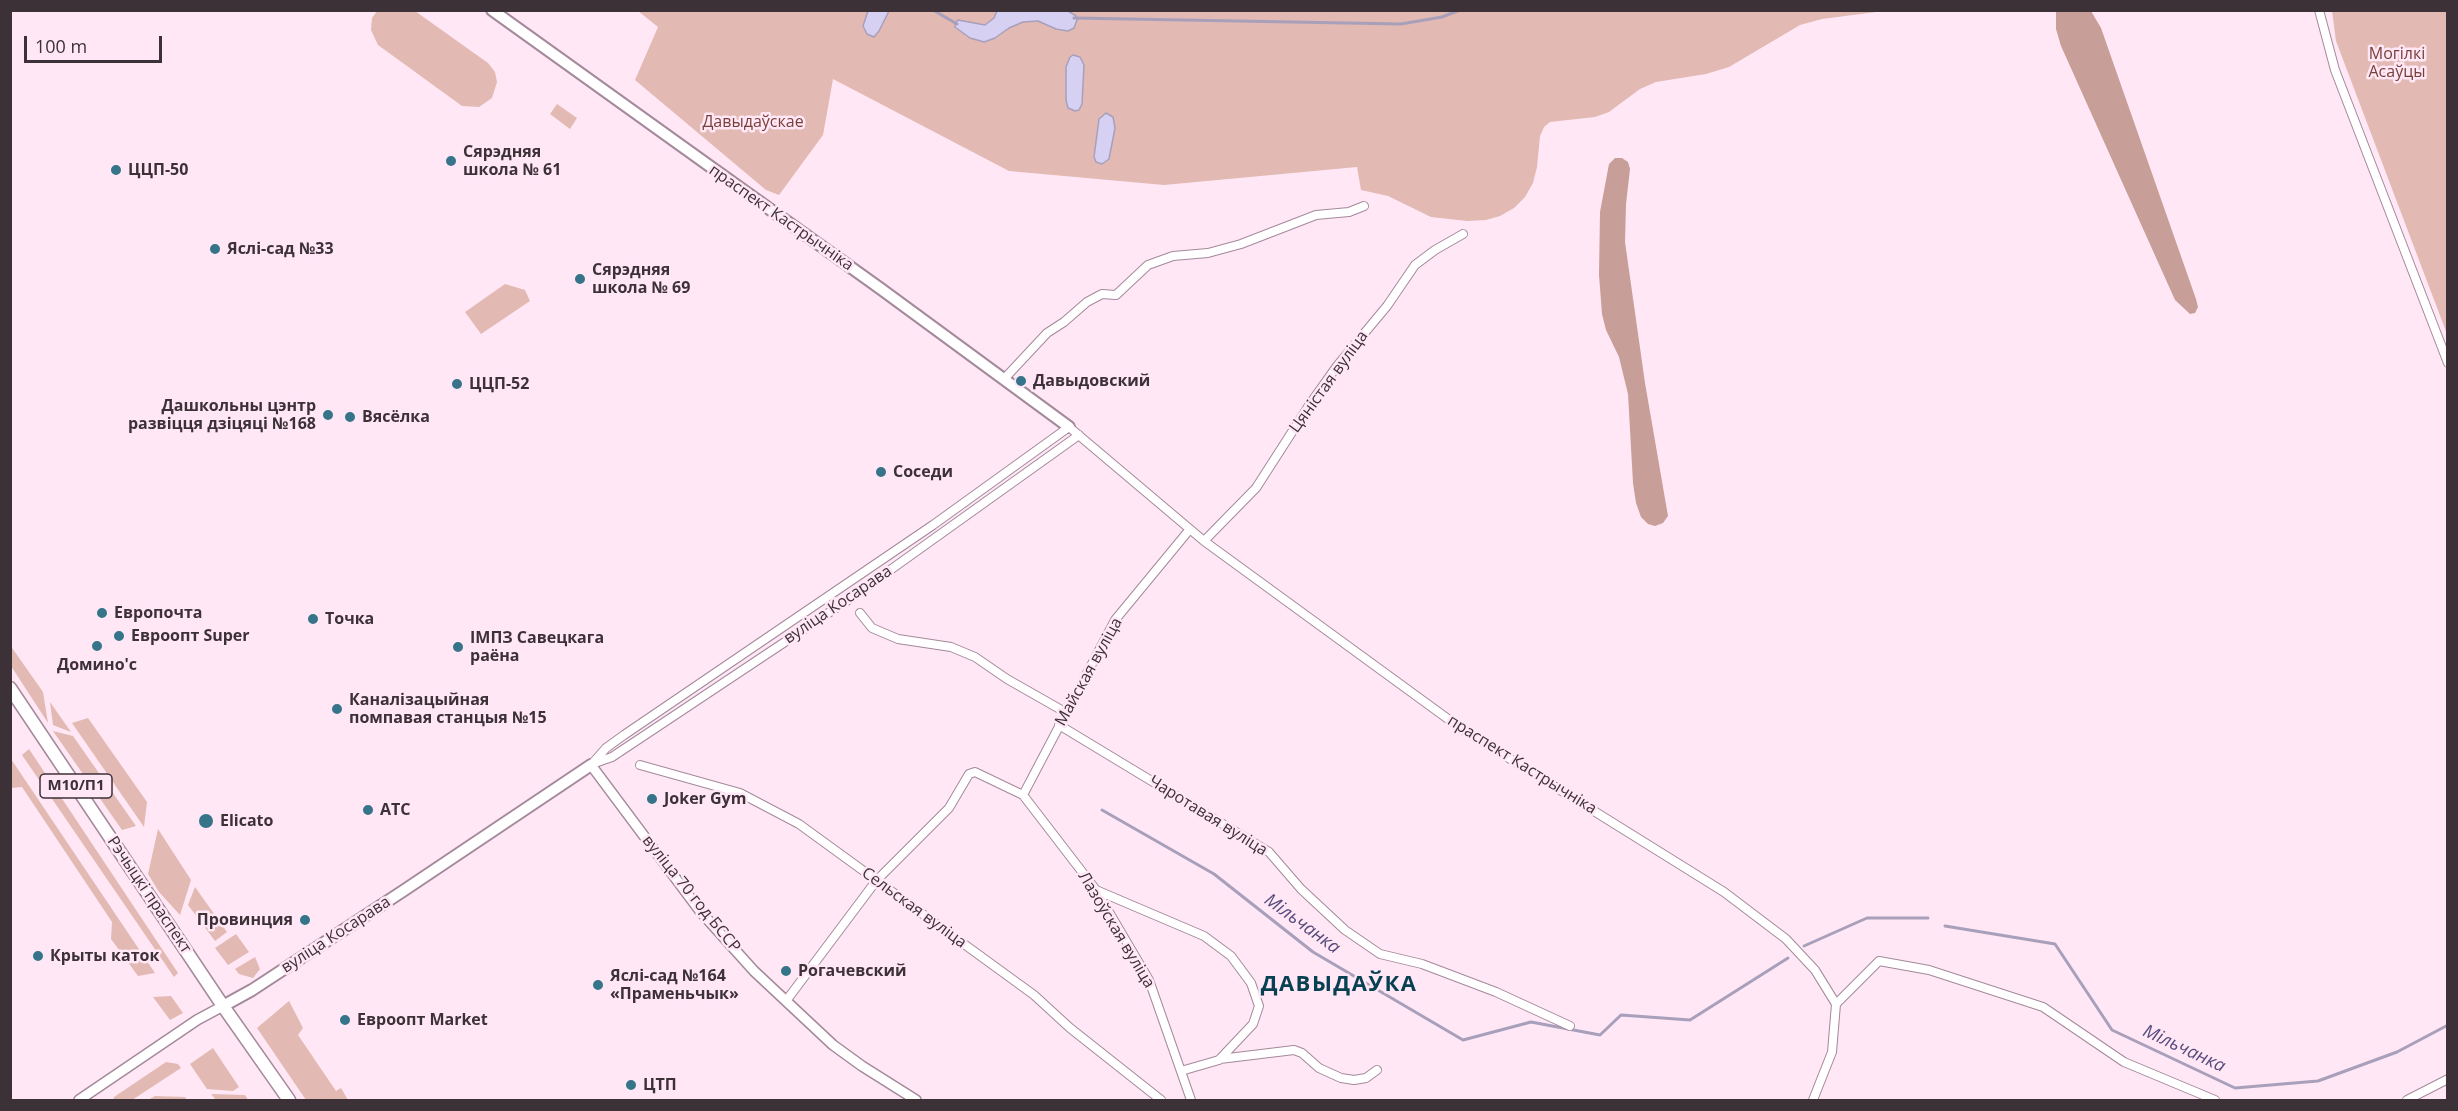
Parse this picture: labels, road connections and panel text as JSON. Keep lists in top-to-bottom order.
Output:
{
  "streets": {
    "main road": [
      "праспект Кастрычніка",
      "вуліца Косарава",
      "М10/П1",
      "Рэчыцкі праспект"
    ],
    "street": [
      "Цяністая вуліца",
      "Майская вуліца",
      "Чаротавая вуліца",
      "вуліца 70 год БССР",
      "Сельская вуліца",
      "Лазоўская вуліца"
    ]
  },
  "crossings": [
    ["праспект Кастрычніка", "Цяністая вуліца"],
    ["праспект Кастрычніка", "вуліца Косарава"],
    ["праспект Кастрычніка", "Майская вуліца"],
    ["вуліца Косарава", "вуліца 70 год БССР"],
    ["вуліца Косарава", "Рэчыцкі праспект"],
    ["Майская вуліца", "Чаротавая вуліца"],
    ["Майская вуліца", "Лазоўская вуліца"],
    ["Сельская вуліца", "Лазоўская вуліца"]
  ],
  "districts": ["ДАВЫДАЎКА"],
  "water": ["Мільчанка"],
  "parks": ["Могілкі Асаўцы", "Давыдаўскае"],
  "places": [
    "Сярэдняя школа № 61",
    "ЦЦП-50",
    "Яслі-сад №33",
    "Сярэдняя школа № 69",
    "Давыдовский",
    "ЦЦП-52",
    "Дашкольны цэнтр развіцця дзіцяці №168",
    "Вясёлка",
    "Соседи",
    "Европочта",
    "Точка",
    "Евроопт Super",
    "Домино'c",
    "ІМПЗ Савецкага раёна",
    "Каналізацыйная помпавая станцыя №15",
    "Joker Gym",
    "АТС",
    "Elicato",
    "Провинция",
    "Крыты каток",
    "Рогачевский",
    "Яслі-сад №164 «Праменьчык»",
    "Евроопт Market",
    "ЦТП"
  ],
  "scale_bar": "100 m"
}
